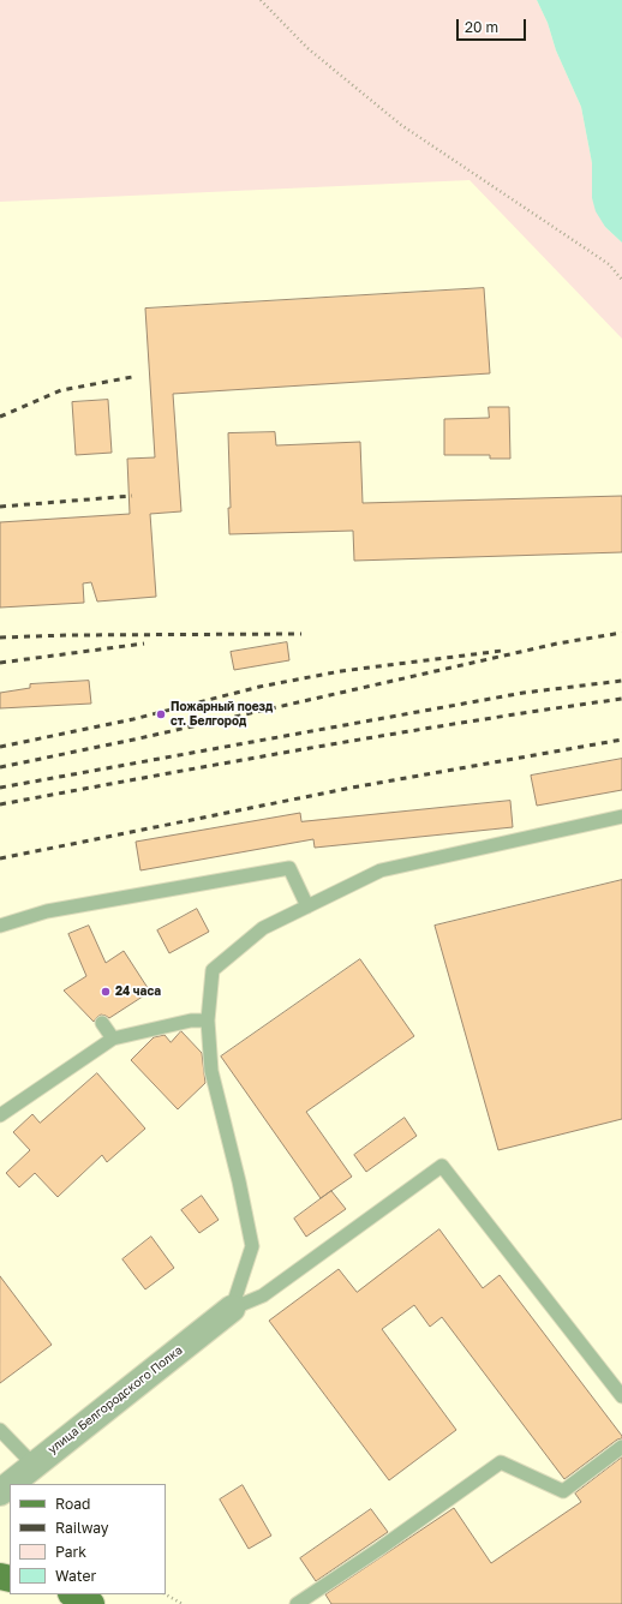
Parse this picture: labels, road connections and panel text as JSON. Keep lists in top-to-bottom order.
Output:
{
  "streets": {
    "street": ["улица Белгородского Полка"]
  },
  "places": ["Пожарный поезд ст. Белгород", "24 часа"],
  "legend": [
    "Road",
    "Railway",
    "Park",
    "Water"
  ],
  "scale_bar": "20 m"
}
